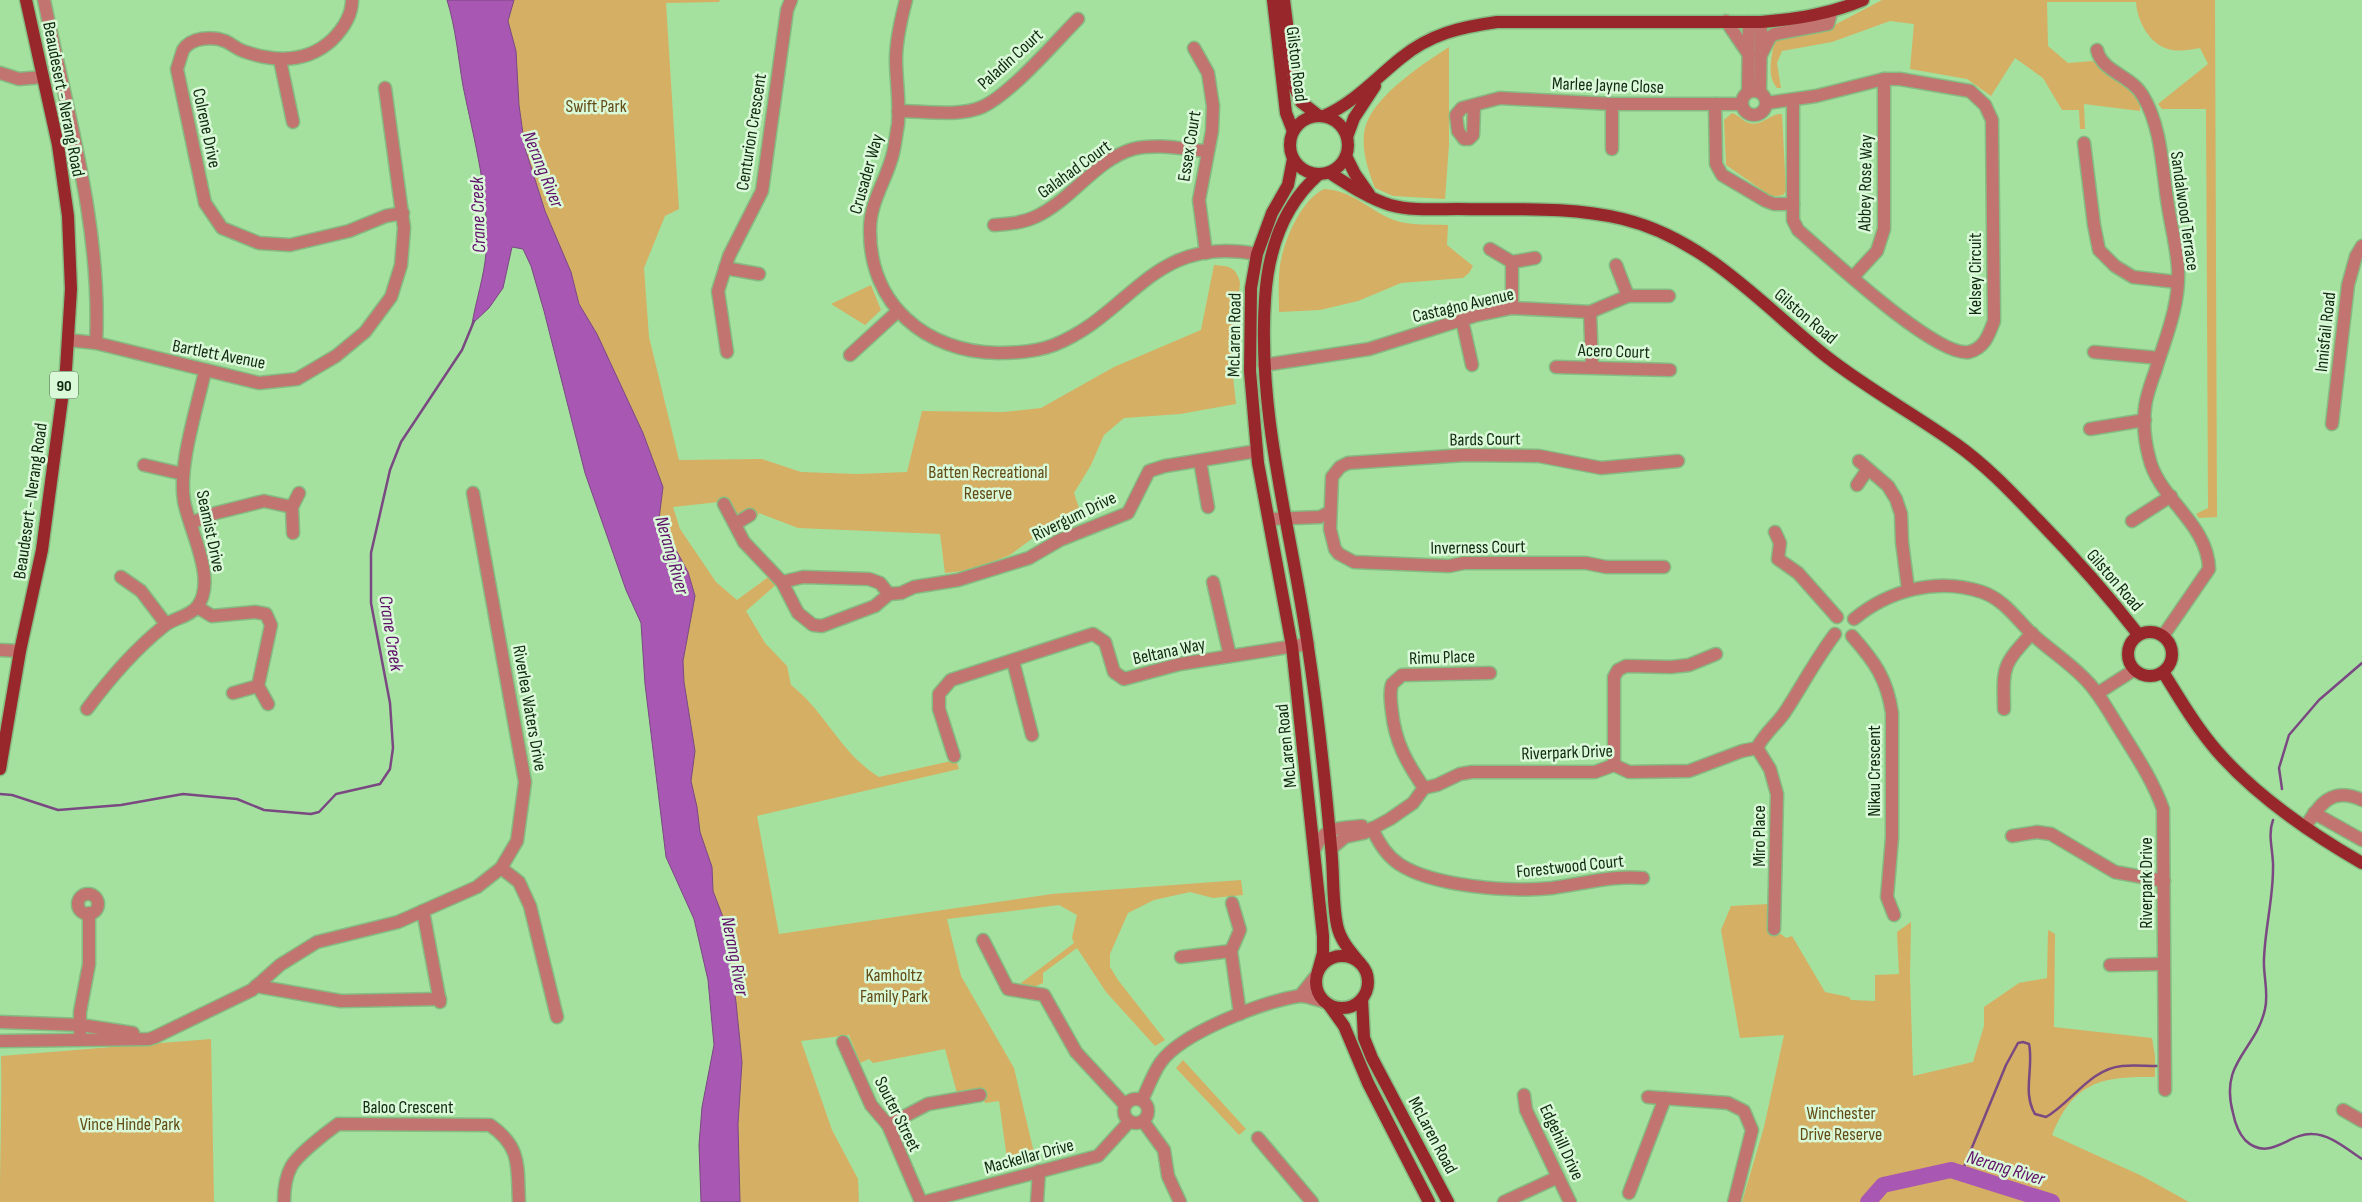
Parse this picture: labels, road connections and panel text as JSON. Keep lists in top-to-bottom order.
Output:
{
  "streets": {
    "main road": [
      "Gilston Road",
      "Beaudesert - Nerang Road",
      "McLaren Road",
      "90"
    ],
    "street": [
      "Paladin Court",
      "Marlee Jayne Close",
      "Colrene Drive",
      "Centurion Crescent",
      "Essex Court",
      "Galahad Court",
      "Crusader Way",
      "Abbey Rose Way",
      "Sandalwood Terrace",
      "Kelsey Circuit",
      "Castagno Avenue",
      "Innisfail Road",
      "Acero Court",
      "Bartlett Avenue",
      "Bards Court",
      "Rivergum Drive",
      "Seamist Drive",
      "Inverness Court",
      "Beltana Way",
      "Rimu Place",
      "Riverlea Waters Drive",
      "Riverpark Drive",
      "Nikau Crescent",
      "Miro Place",
      "Forestwood Court",
      "Baloo Crescent",
      "Souter Street",
      "Edgehill Drive",
      "Mackellar Drive"
    ]
  },
  "crossings": [
    ["Paladin Court", "Crusader Way"],
    ["Gilston Road", "Sandalwood Terrace"],
    ["Gilston Road", "McLaren Road"],
    ["Marlee Jayne Close", "Kelsey Circuit"],
    ["Beaudesert - Nerang Road", "Bartlett Avenue"],
    ["Colrene Drive", "Bartlett Avenue"],
    ["Essex Court", "Galahad Court"],
    ["Essex Court", "Crusader Way"],
    ["Crusader Way", "McLaren Road"],
    ["Abbey Rose Way", "Kelsey Circuit"],
    ["Castagno Avenue", "McLaren Road"],
    ["McLaren Road", "Rivergum Drive"],
    ["McLaren Road", "Beltana Way"],
    ["McLaren Road", "Riverpark Drive"],
    ["Bartlett Avenue", "Seamist Drive"],
    ["Bards Court", "Inverness Court"],
    ["Rimu Place", "Riverpark Drive"],
    ["Riverpark Drive", "Nikau Crescent"],
    ["Riverpark Drive", "Miro Place"],
    ["Riverpark Drive", "Forestwood Court"],
    ["Souter Street", "Mackellar Drive"]
  ],
  "water": ["Nerang River", "Crane Creek"],
  "parks": [
    "Swift Park",
    "Batten Recreational Reserve",
    "Kamholtz Family Park",
    "Winchester Drive Reserve",
    "Vince Hinde Park"
  ]
}
